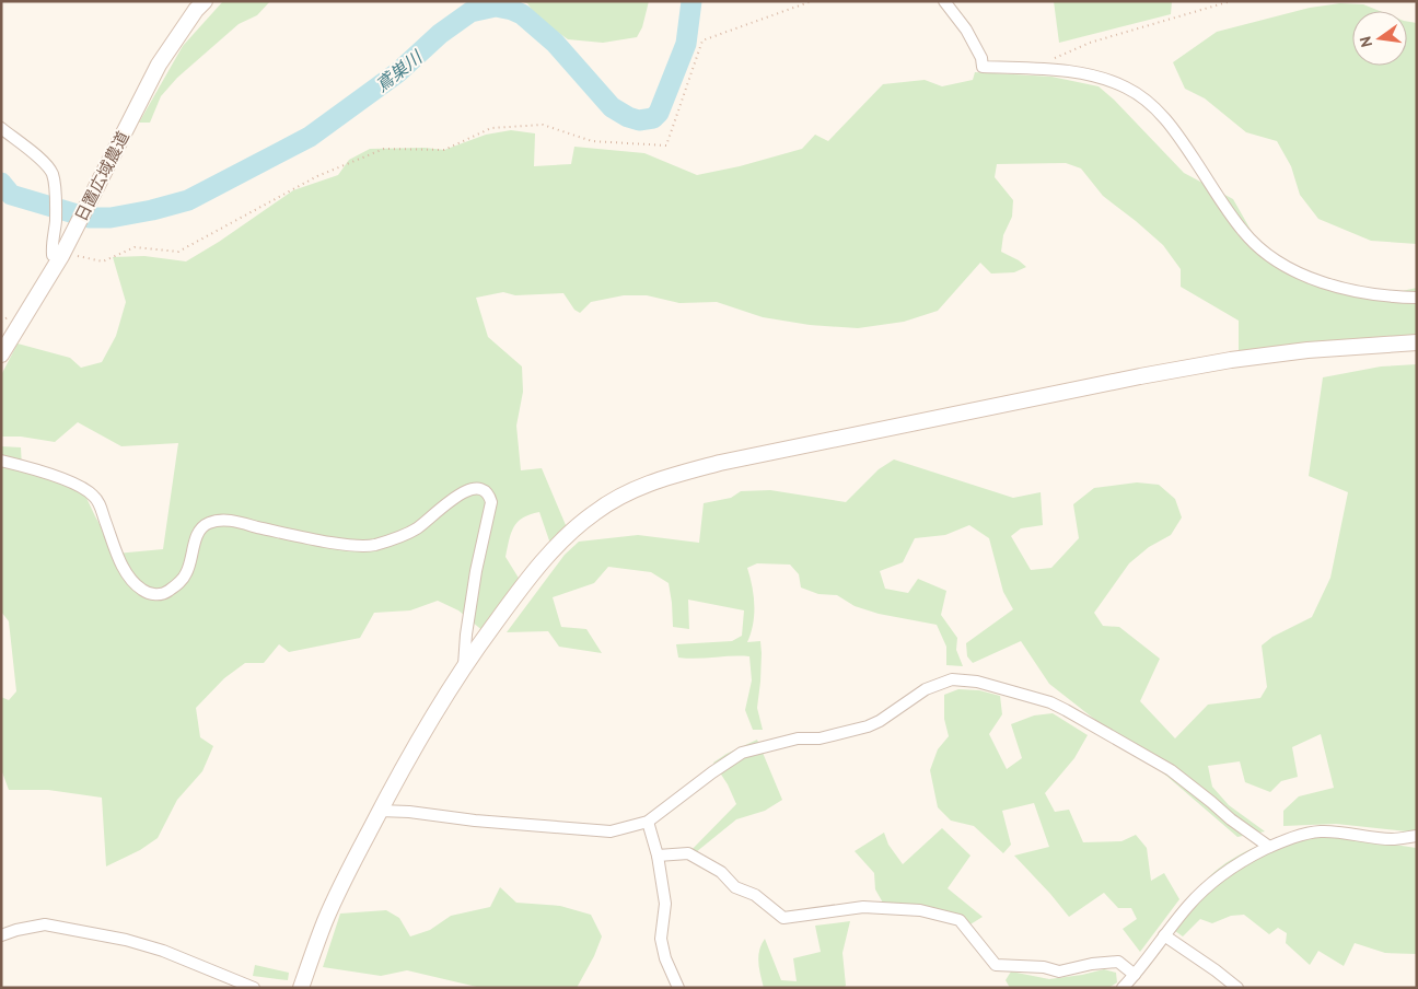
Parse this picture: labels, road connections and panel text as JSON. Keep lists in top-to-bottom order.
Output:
{
  "streets": {
    "street": ["日置広域農道"]
  },
  "water": ["鳶巣川"],
  "north": "left"
}
